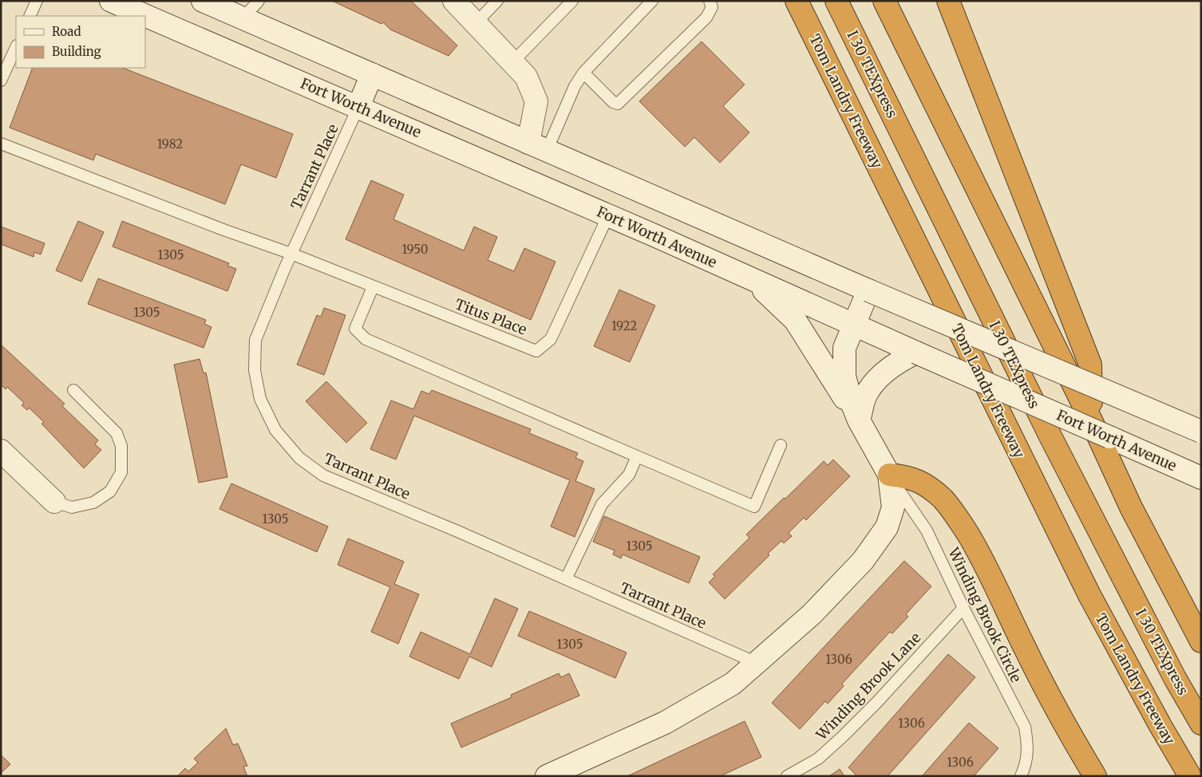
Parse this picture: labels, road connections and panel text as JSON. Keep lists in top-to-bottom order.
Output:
{
  "streets": {
    "highway": ["I 30 TEXpress", "Tom Landry Freeway"],
    "main road": ["Fort Worth Avenue"],
    "lane": [
      "Tarrant Place",
      "Titus Place",
      "Winding Brook Circle",
      "Winding Brook Lane"
    ]
  },
  "crossings": [
    ["Fort Worth Avenue", "Tarrant Place"],
    ["Fort Worth Avenue", "Titus Place"],
    ["Tarrant Place", "Titus Place"],
    ["Winding Brook Circle", "Winding Brook Lane"]
  ],
  "house_numbers": [
    "1982",
    "1950",
    "1305",
    "1305",
    "1922",
    "1305",
    "1305",
    "1305",
    "1306",
    "1306",
    "1306"
  ],
  "legend": ["Road", "Building"]
}
